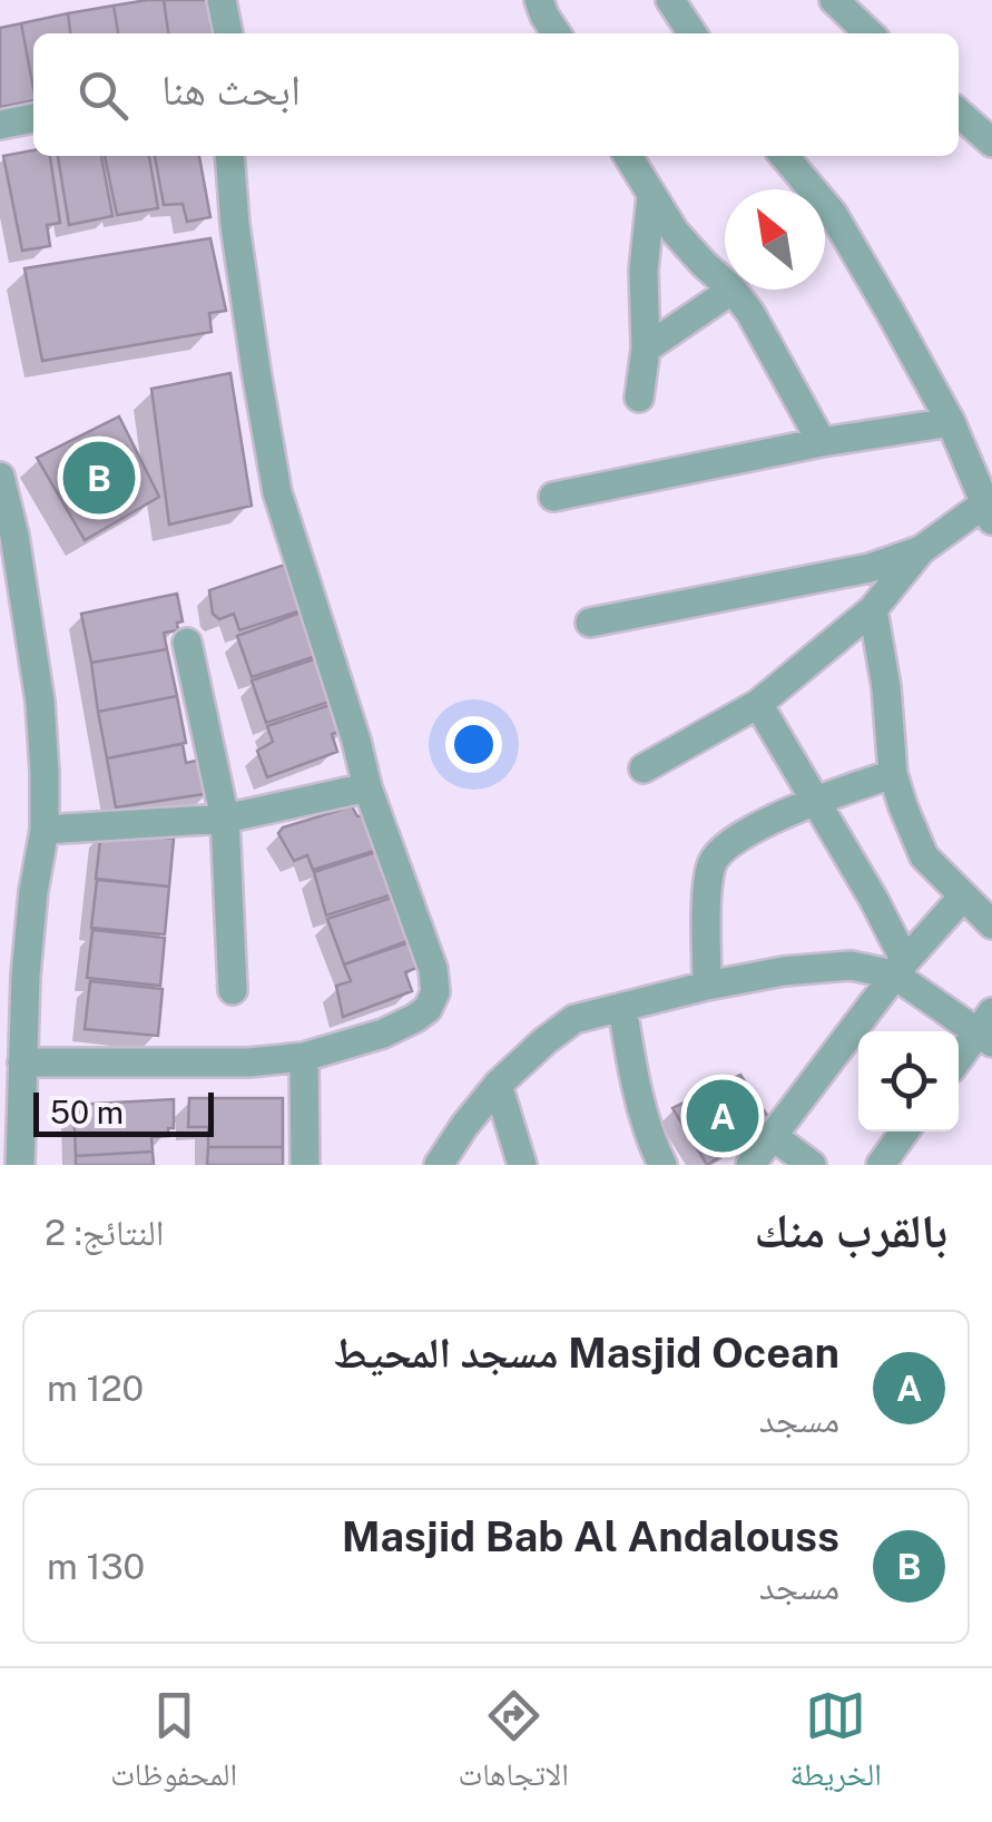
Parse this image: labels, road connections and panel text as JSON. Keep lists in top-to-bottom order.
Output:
{
  "scale_bar": "50 m",
  "north": "top left",
  "page": {
    "search": "ابحث هنا",
    "pins": ["B", "A"],
    "scale": "50 m",
    "heading": ["بالقرب منك", "النتائج: 2"],
    "list": [
      {
        "mark": "A",
        "name": "Masjid Ocean مسجد المحيط",
        "note": "مسجد",
        "value": "120 m"
      },
      {
        "mark": "B",
        "name": "Masjid Bab Al Andalouss",
        "note": "مسجد",
        "value": "130 m"
      }
    ],
    "nav": ["الخريطة", "الاتجاهات", "المحفوظات"]
  }
}
